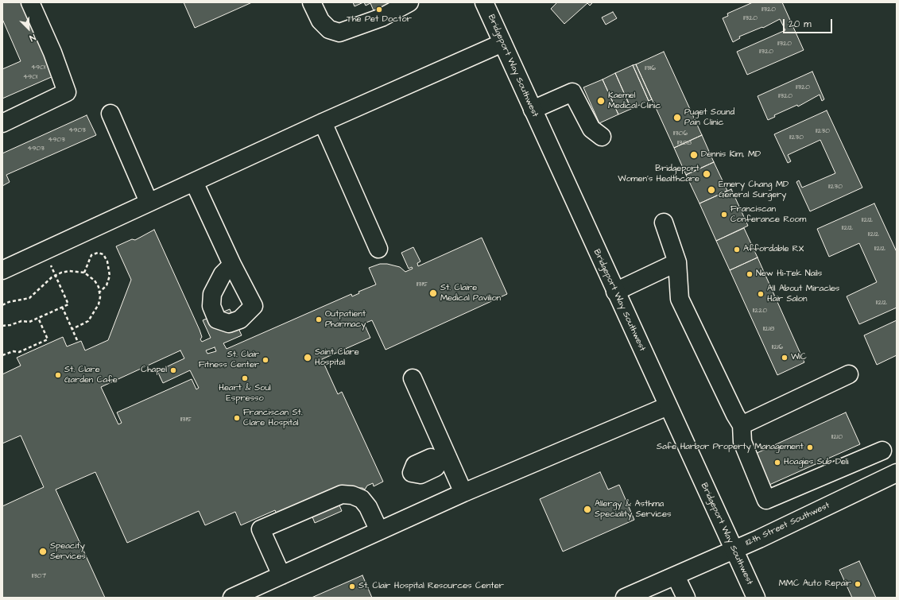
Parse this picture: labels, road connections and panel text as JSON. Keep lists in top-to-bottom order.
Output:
{
  "streets": {
    "main road": ["Bridgeport Way Southwest", "112th Street Southwest"]
  },
  "crossings": [
    ["Bridgeport Way Southwest", "112th Street Southwest"]
  ],
  "places": [
    "The Pet Doctor",
    "Kaemel Medical Clinic",
    "Puget Sound Pain Clinic",
    "Dennis Kim, MD",
    "Bridgeport Women's Healthcare",
    "Emery Chang MD General Surgery",
    "Franciscan Conferance Room",
    "Affordable RX",
    "New Hi-Tek Nails",
    "St. Claire Medical Pavilion",
    "All About Miracles Hair Salon",
    "Outpatient Pharmacy",
    "Saint Clare Hospital",
    "WIC",
    "St. Clair Fitness Center",
    "Chapel",
    "St. Clare Garden Cafe",
    "Heart & Soul Espresso",
    "Franciscan St. Clare Hospital",
    "Safe Harbor Property Management",
    "Hoagies Sub Deli",
    "Allergy & Asthma Speciality Services",
    "Speacity Services",
    "MMC Auto Repair",
    "St. Clair Hospital Resources Center"
  ],
  "house_numbers": [
    "11320",
    "11320",
    "11320",
    "11320",
    "4901",
    "11316",
    "4901",
    "11320",
    "11320",
    "4903",
    "11230",
    "11306",
    "11230",
    "4903",
    "11308",
    "4903",
    "11230",
    "11212",
    "11212",
    "11212",
    "11212",
    "11315",
    "11212",
    "11220",
    "11218",
    "11216",
    "11315",
    "11210",
    "11307"
  ],
  "scale_bar": "20 m",
  "north": "bottom right"
}
